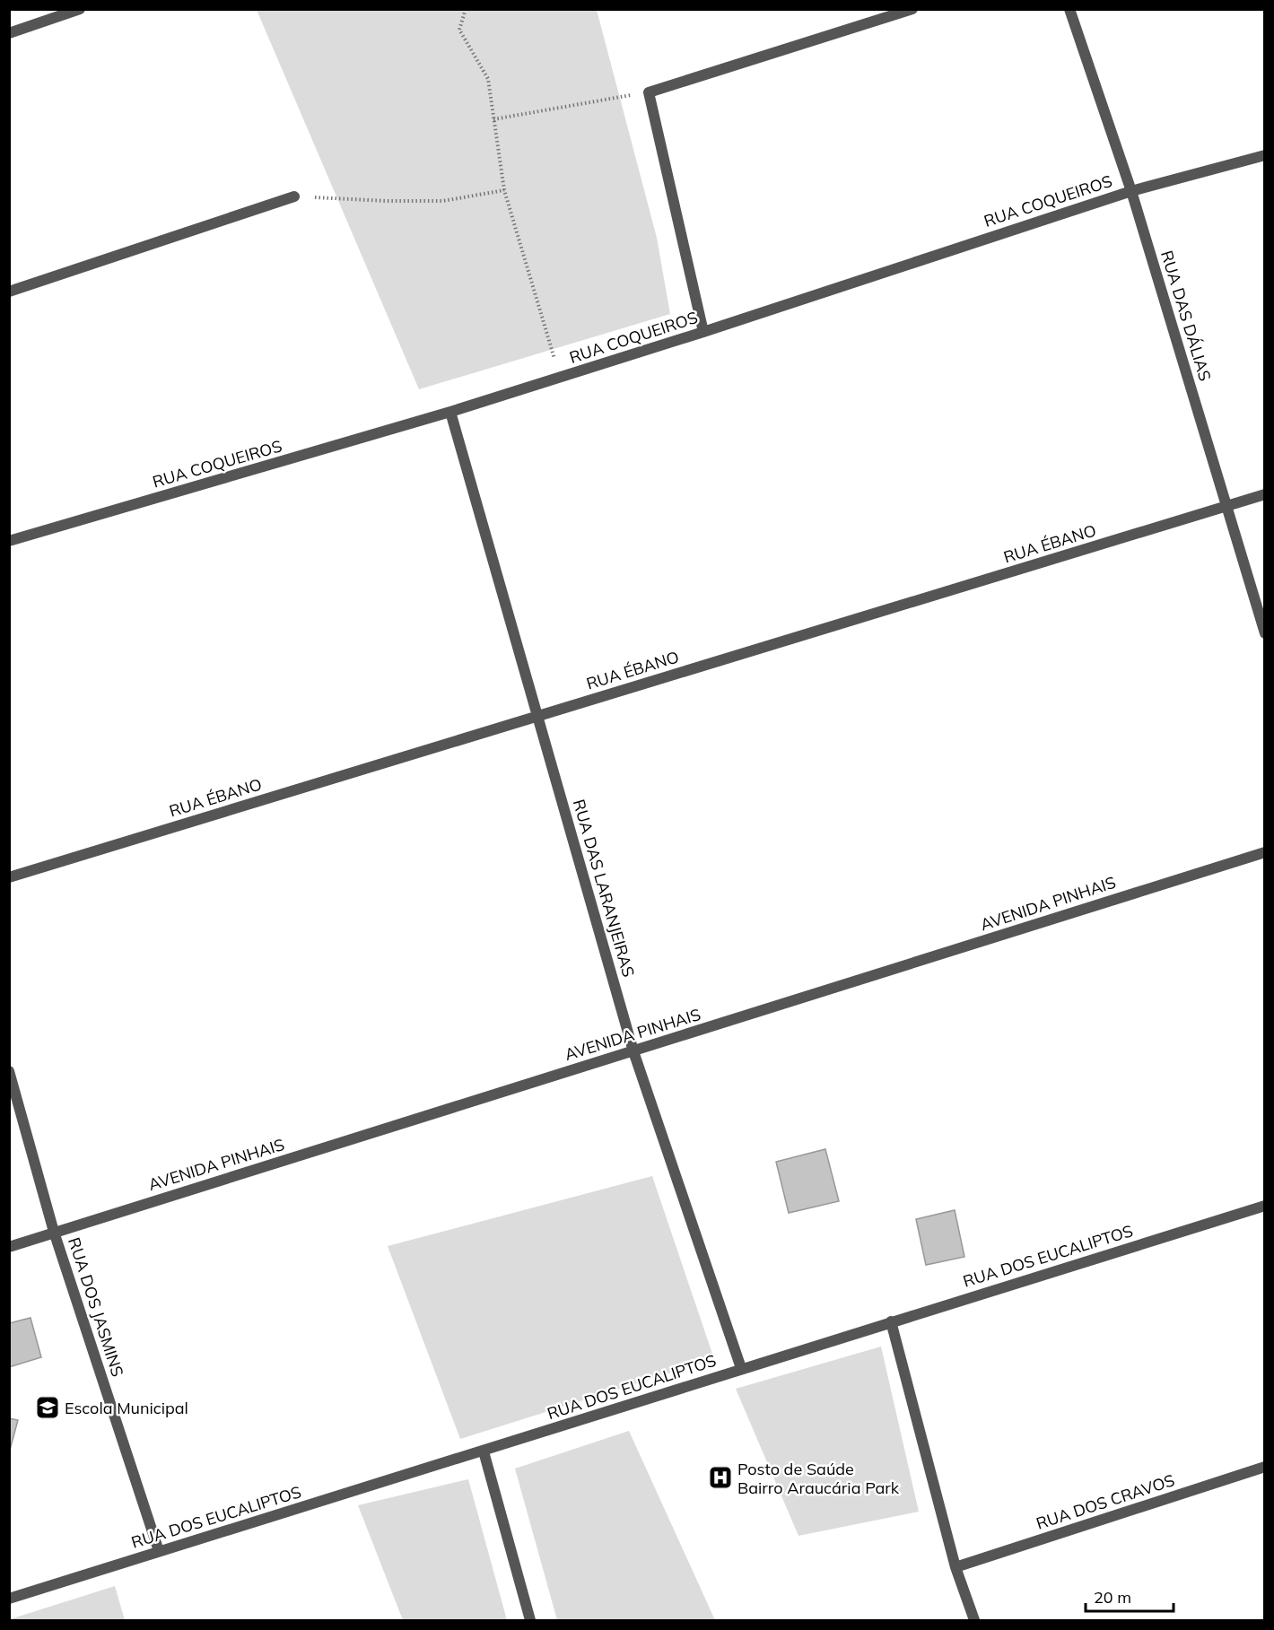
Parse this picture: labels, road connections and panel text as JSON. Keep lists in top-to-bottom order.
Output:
{
  "streets": {
    "street": [
      "RUA COQUEIROS",
      "RUA DAS DÁLIAS",
      "RUA ÉBANO",
      "RUA DAS LARANJEIRAS",
      "AVENIDA PINHAIS",
      "RUA DOS EUCALIPTOS",
      "RUA DOS JASMINS",
      "RUA DOS CRAVOS"
    ]
  },
  "crossings": [
    ["RUA COQUEIROS", "RUA DAS DÁLIAS"],
    ["RUA COQUEIROS", "RUA DAS LARANJEIRAS"],
    ["RUA DAS DÁLIAS", "RUA ÉBANO"],
    ["RUA ÉBANO", "RUA DAS LARANJEIRAS"],
    ["RUA DAS LARANJEIRAS", "AVENIDA PINHAIS"],
    ["RUA DAS LARANJEIRAS", "RUA DOS EUCALIPTOS"],
    ["AVENIDA PINHAIS", "RUA DOS JASMINS"],
    ["RUA DOS EUCALIPTOS", "RUA DOS JASMINS"]
  ],
  "places": {
    "school or university": ["Escola Municipal"],
    "hospital": ["Posto de Saúde Bairro Araucária Park"]
  },
  "scale_bar": "20 m"
}
